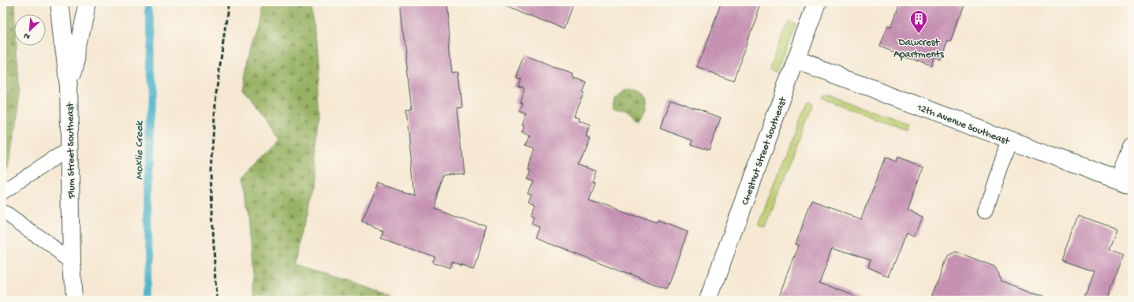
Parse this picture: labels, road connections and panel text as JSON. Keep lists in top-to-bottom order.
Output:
{
  "streets": {
    "street": ["12th Avenue Southeast", "Plum Street Southeast", "Chestnut Street Southeast"]
  },
  "crossings": [
    ["12th Avenue Southeast", "Chestnut Street Southeast"]
  ],
  "water": ["Moxlie Creek"],
  "places": {
    "building": ["Dawcrest Apartments"]
  },
  "north": "bottom left"
}
